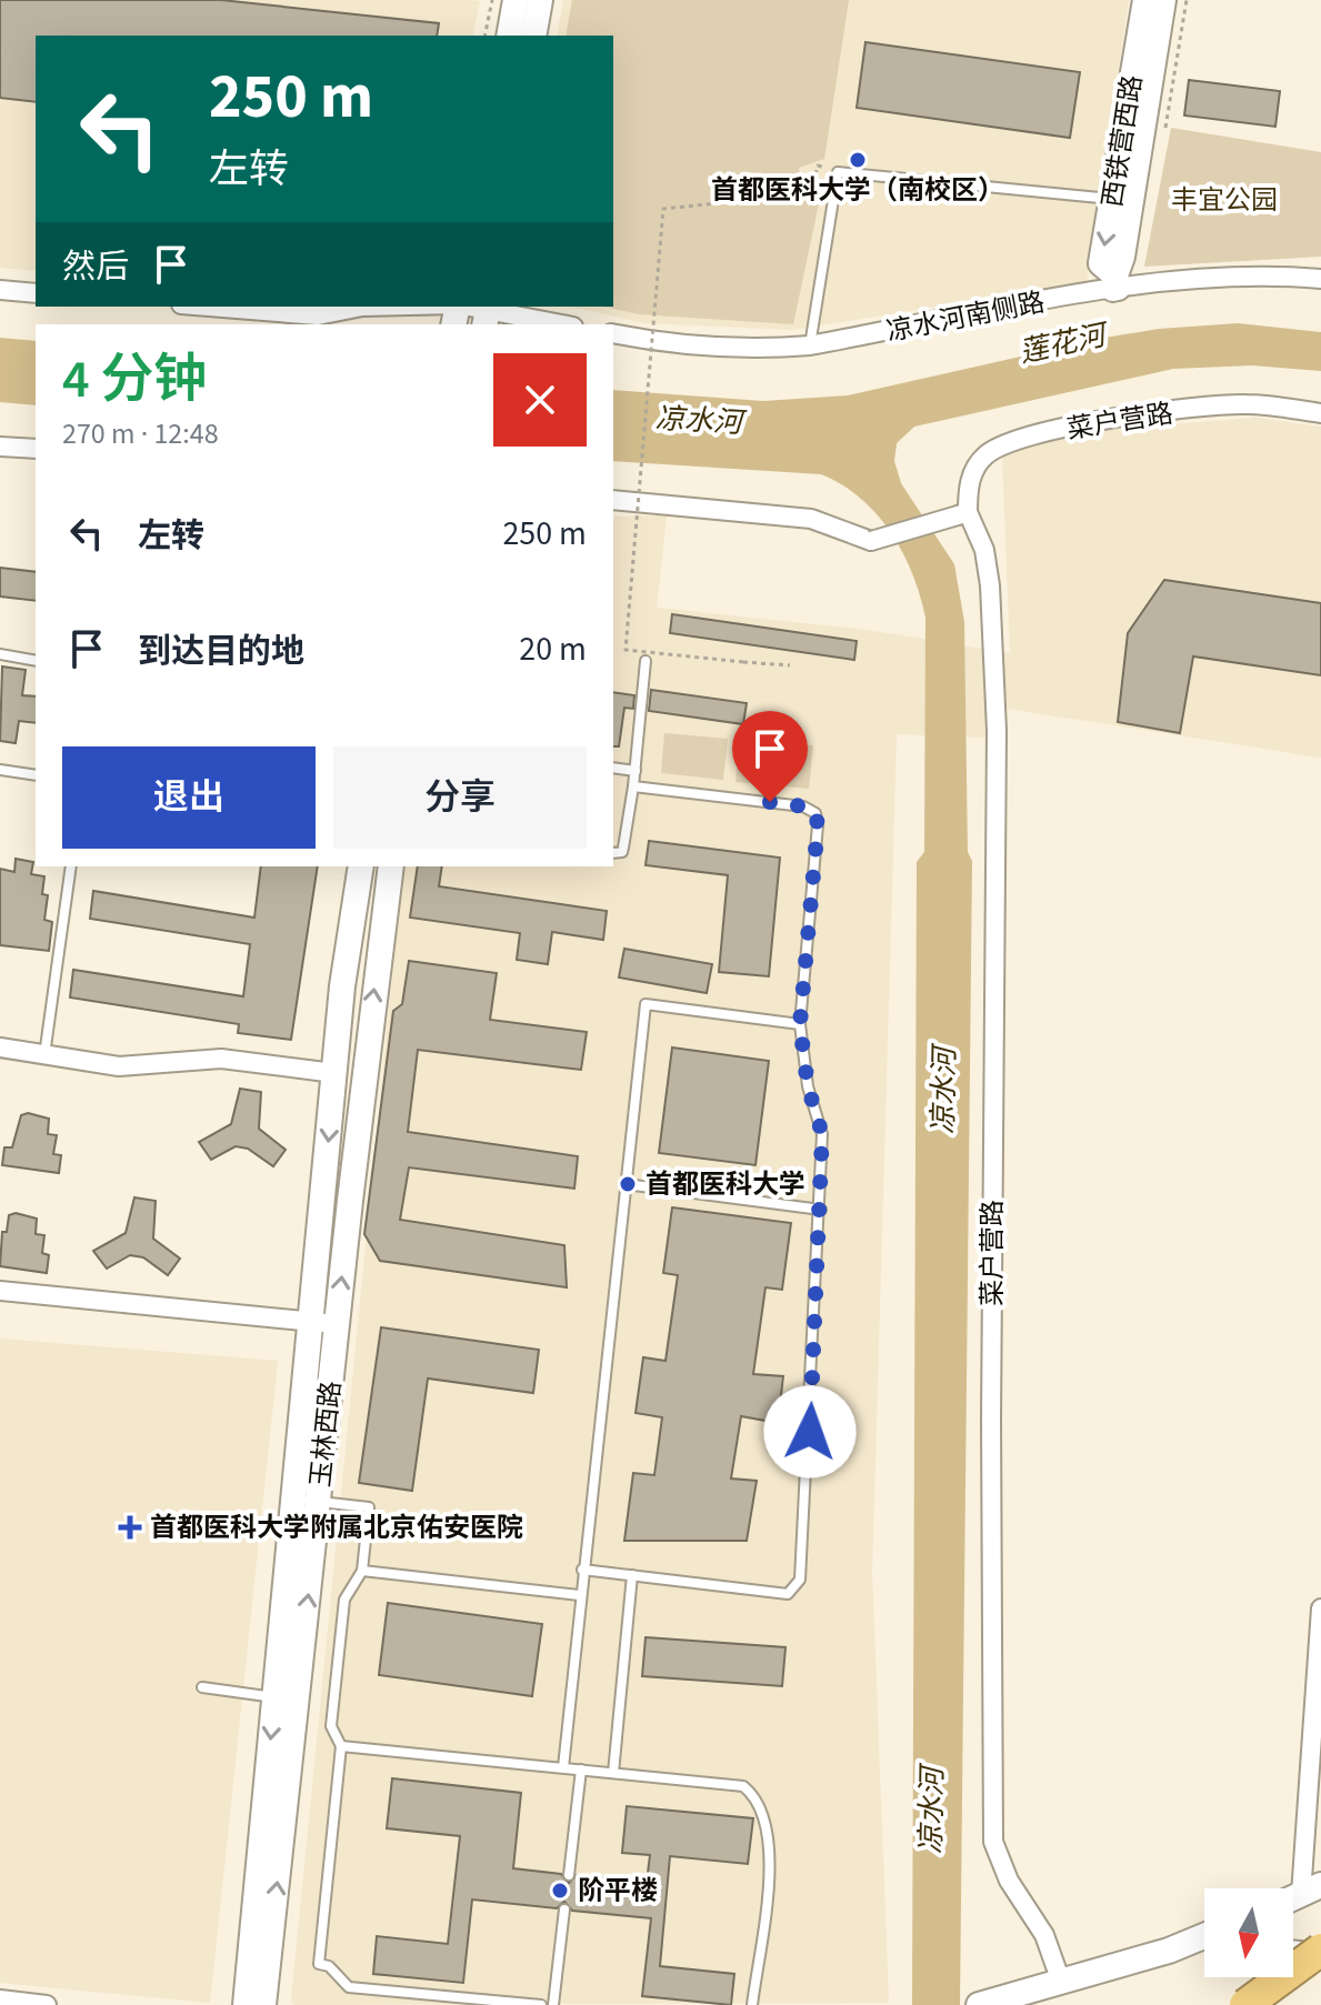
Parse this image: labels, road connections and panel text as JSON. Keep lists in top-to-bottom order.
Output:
{
  "streets": {
    "street": [
      "西铁营西路",
      "凉水河南侧路",
      "菜户营路",
      "玉林西路"
    ]
  },
  "crossings": [
    ["西铁营西路", "凉水河南侧路"]
  ],
  "water": ["莲花河", "凉水河"],
  "parks": ["丰宜公园"],
  "places": {
    "other": ["首都医科大学（南校区）", "首都医科大学", "阶平楼"],
    "health": ["首都医科大学附属北京佑安医院"]
  },
  "north": "bottom",
  "page": {
    "turn": ["250 m", "左转"],
    "then": "然后",
    "heading": ["4 分钟", "270 m · 12:48"],
    "list": [
      {
        "name": "左转",
        "value": "250 m"
      },
      {
        "name": "到达目的地",
        "value": "20 m"
      }
    ],
    "buttons": ["退出", "分享"]
  }
}
